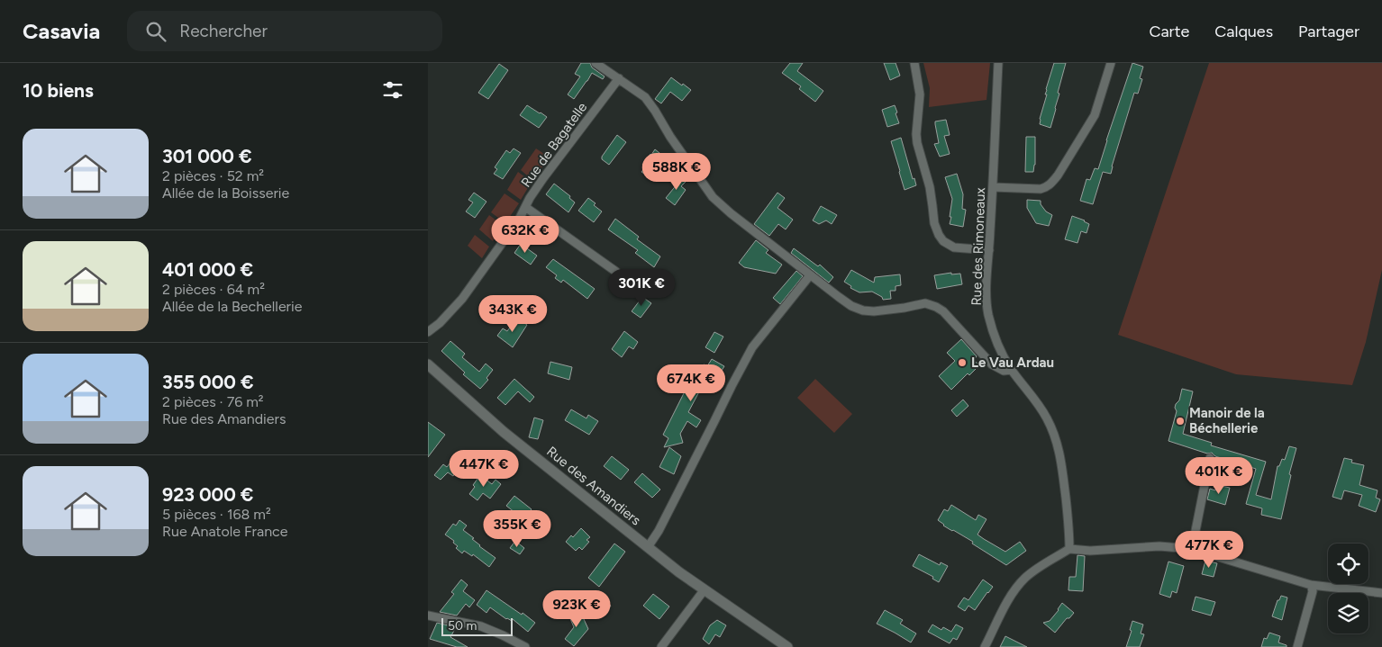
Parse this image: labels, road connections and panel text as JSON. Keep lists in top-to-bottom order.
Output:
{
  "streets": {
    "street": ["Rue de Bagatelle", "Rue des Rimoneaux", "Rue des Amandiers"]
  },
  "places": ["Le Vau Ardau", "Manoir de la Béchellerie"],
  "scale_bar": "50 m",
  "page": {
    "header": "Casavia",
    "search": "Rechercher",
    "nav": ["Carte", "Calques", "Partager"],
    "heading": "10 biens",
    "list": [
      {
        "name": "301 000 €",
        "note": "2 pièces · 52 m² · Allée de la Boisserie"
      },
      {
        "name": "401 000 €",
        "note": "2 pièces · 64 m² · Allée de la Bechellerie"
      },
      {
        "name": "355 000 €",
        "note": "2 pièces · 76 m² · Rue des Amandiers"
      },
      {
        "name": "923 000 €",
        "note": "5 pièces · 168 m² · Rue Anatole France"
      }
    ],
    "price": [
      "588K €",
      "632K €",
      "301K €",
      "343K €",
      "674K €",
      "447K €",
      "401K €",
      "355K €",
      "477K €",
      "923K €"
    ],
    "scale": "50 m"
  }
}
